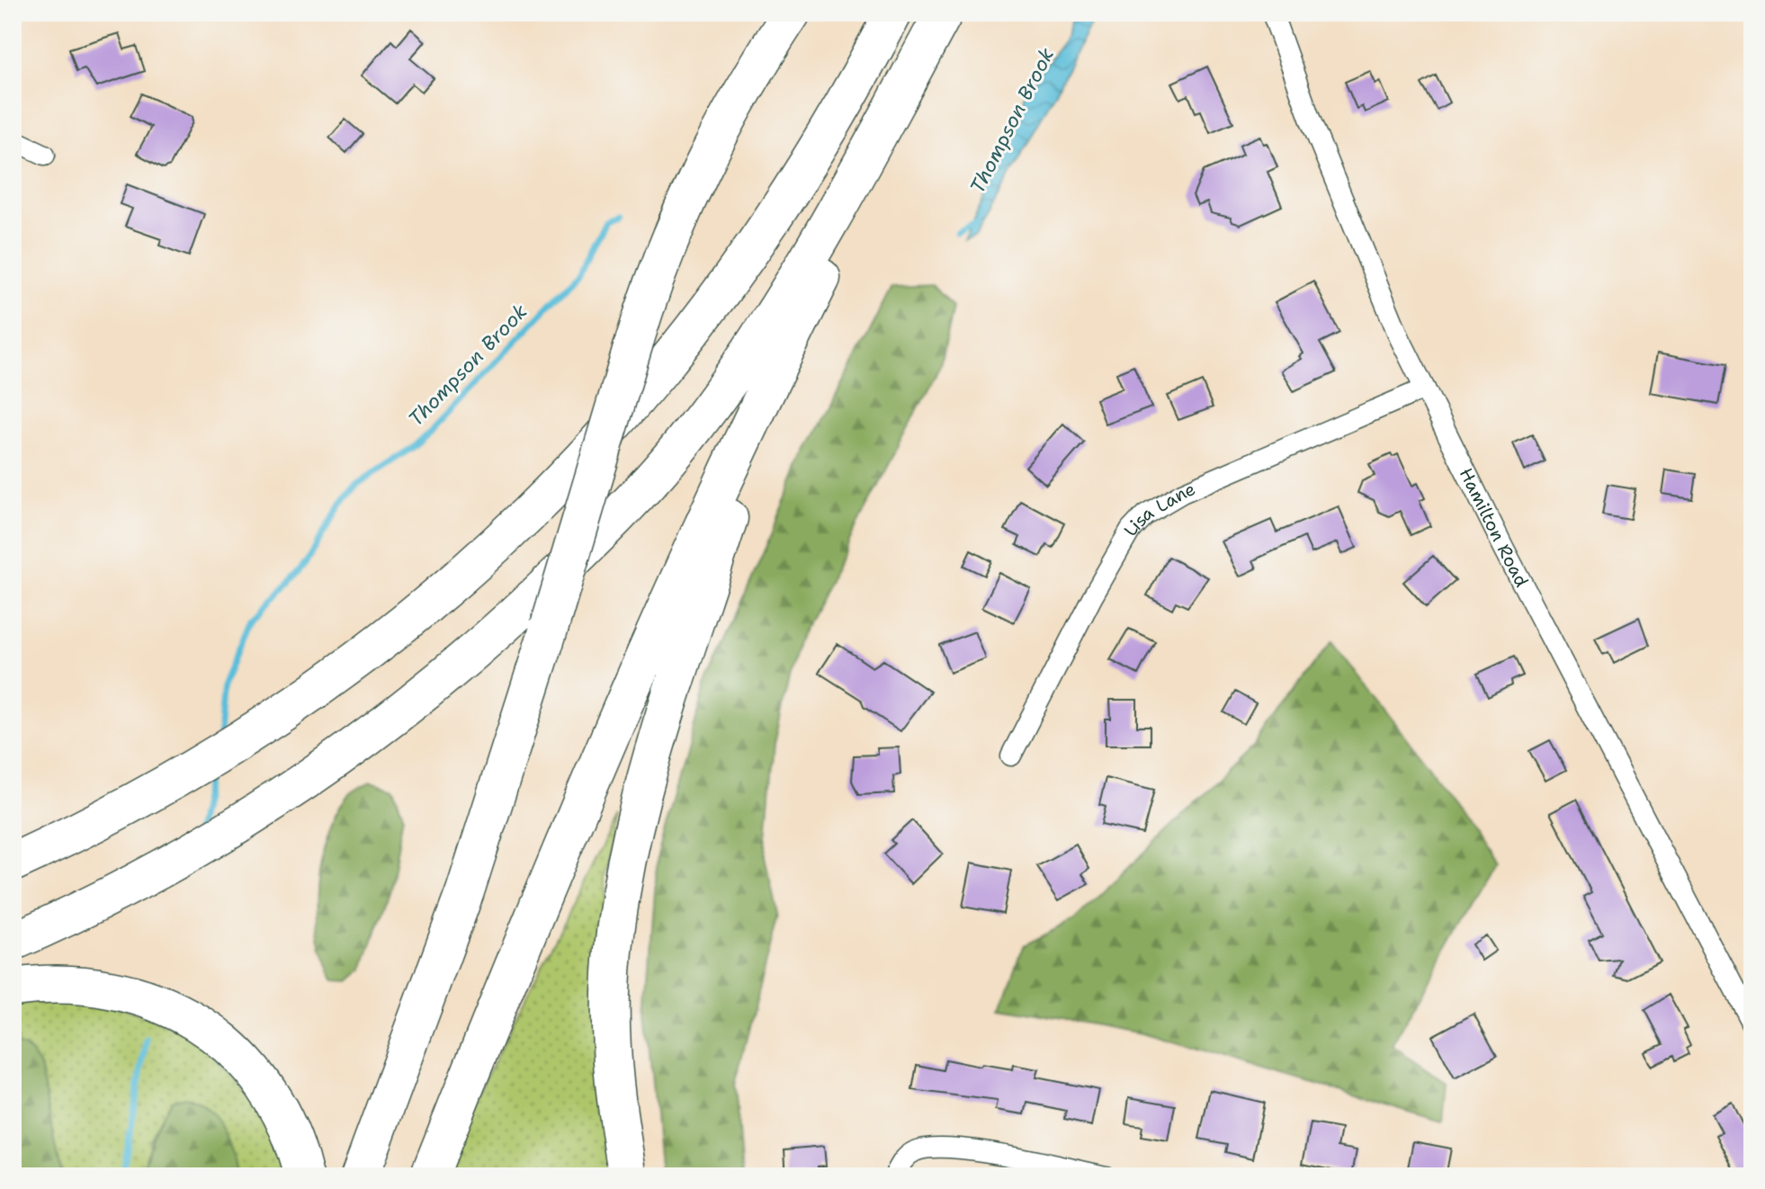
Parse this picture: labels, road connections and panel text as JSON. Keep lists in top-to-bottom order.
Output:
{
  "streets": {
    "street": ["Lisa Lane", "Hamilton Road"]
  },
  "crossings": [
    ["Lisa Lane", "Hamilton Road"]
  ],
  "water": ["Thompson Brook"]
}
